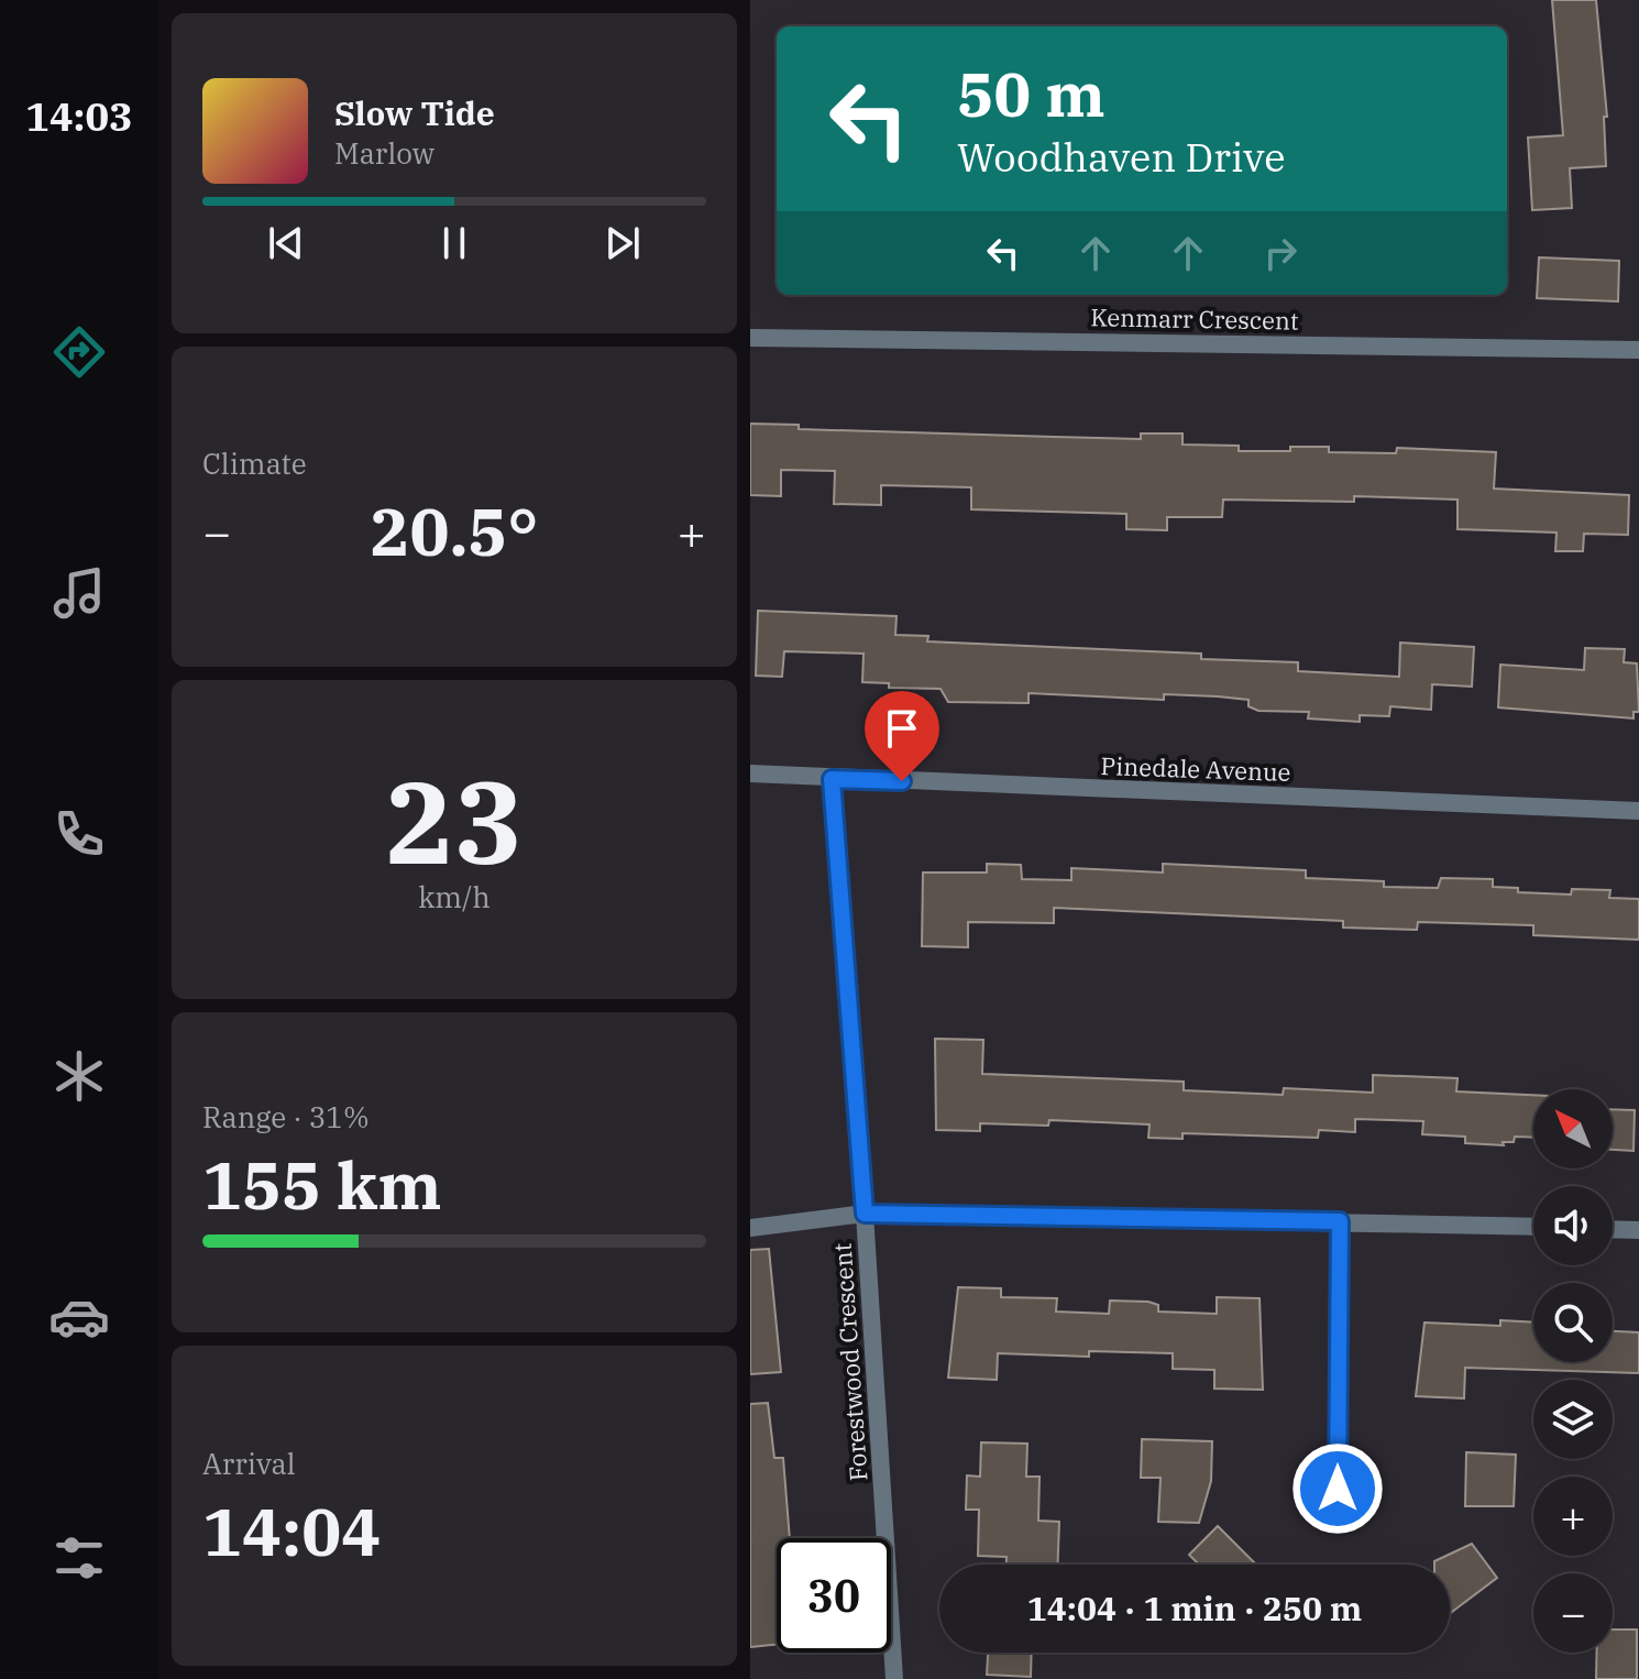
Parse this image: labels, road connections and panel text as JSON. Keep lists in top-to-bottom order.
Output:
{
  "streets": {
    "street": ["Kenmarr Crescent", "Pinedale Avenue", "Forestwood Crescent"]
  },
  "crossings": [
    ["Pinedale Avenue", "Forestwood Crescent"]
  ],
  "north": "top left",
  "page": {
    "tabs": "14:03",
    "turn": ["50 m", "Woodhaven Drive"],
    "song": ["Slow Tide", "Marlow"],
    "tile": [
      "Climate",
      ["23", "km/h"],
      ["Range · 31%", "155 km"],
      ["Arrival", "14:04"]
    ],
    "heat": ["−", "20.5°", "+"],
    "map_buttons": ["+", "−"],
    "limit": "30",
    "trip": "14:04 · 1 min · 250 m"
  }
}
